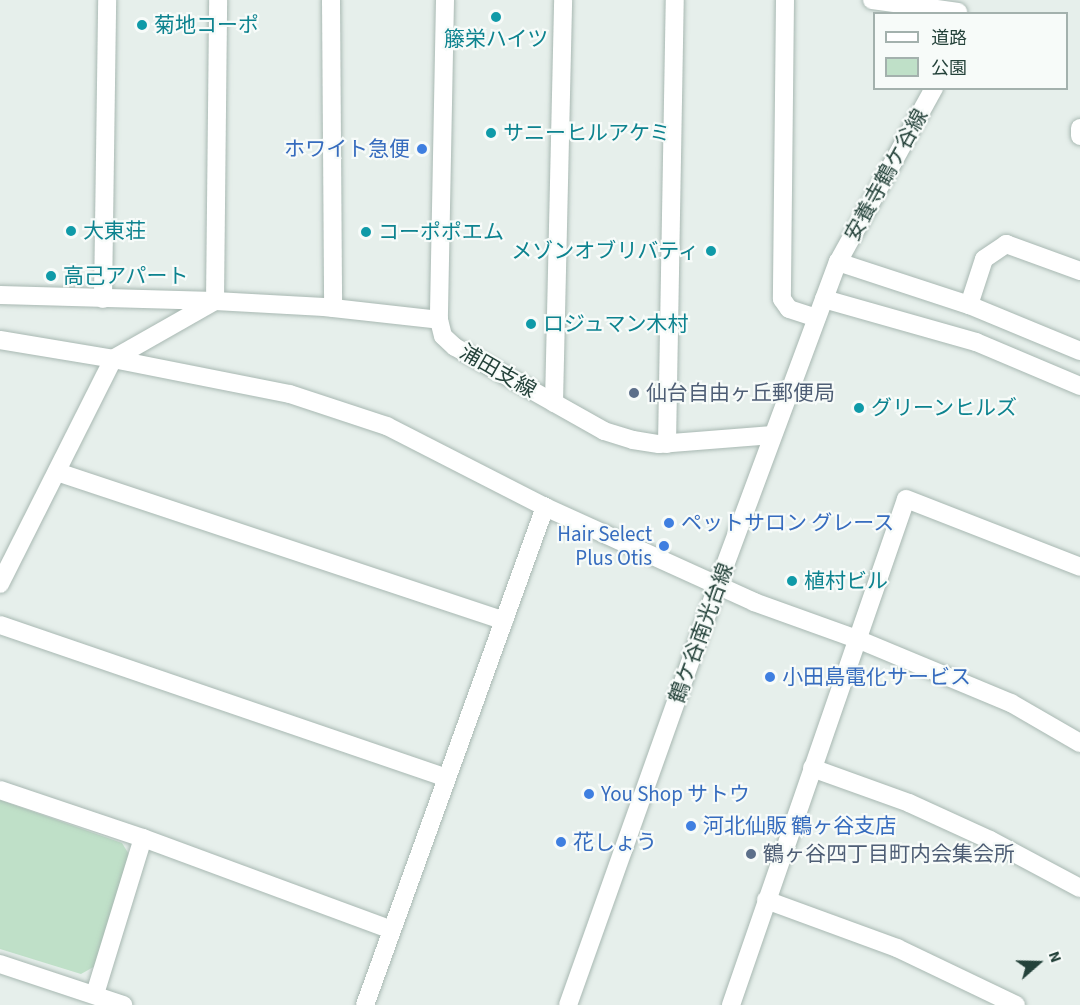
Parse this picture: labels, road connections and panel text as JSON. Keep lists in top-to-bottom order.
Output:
{
  "streets": {
    "street": ["安養寺鶴ケ谷線", "浦田支線", "鶴ケ谷南光台線"]
  },
  "crossings": [
    ["安養寺鶴ケ谷線", "鶴ケ谷南光台線"],
    ["浦田支線", "鶴ケ谷南光台線"]
  ],
  "places": [
    "籐栄ハイツ",
    "菊地コーポ",
    "サニーヒルアケミ",
    "ホワイト急便",
    "大東荘",
    "コーポポエム",
    "メゾンオブリバティ",
    "高己アパート",
    "ロジュマン木村",
    "仙台自由ヶ丘郵便局",
    "グリーンヒルズ",
    "ペットサロン グレース",
    "Hair Select Plus Otis",
    "植村ビル",
    "小田島電化サービス",
    "You Shop サトウ",
    "河北仙販 鶴ヶ谷支店",
    "花しょう",
    "鶴ヶ谷四丁目町内会集会所"
  ],
  "legend": ["道路", "公園"],
  "north": "right"
}
